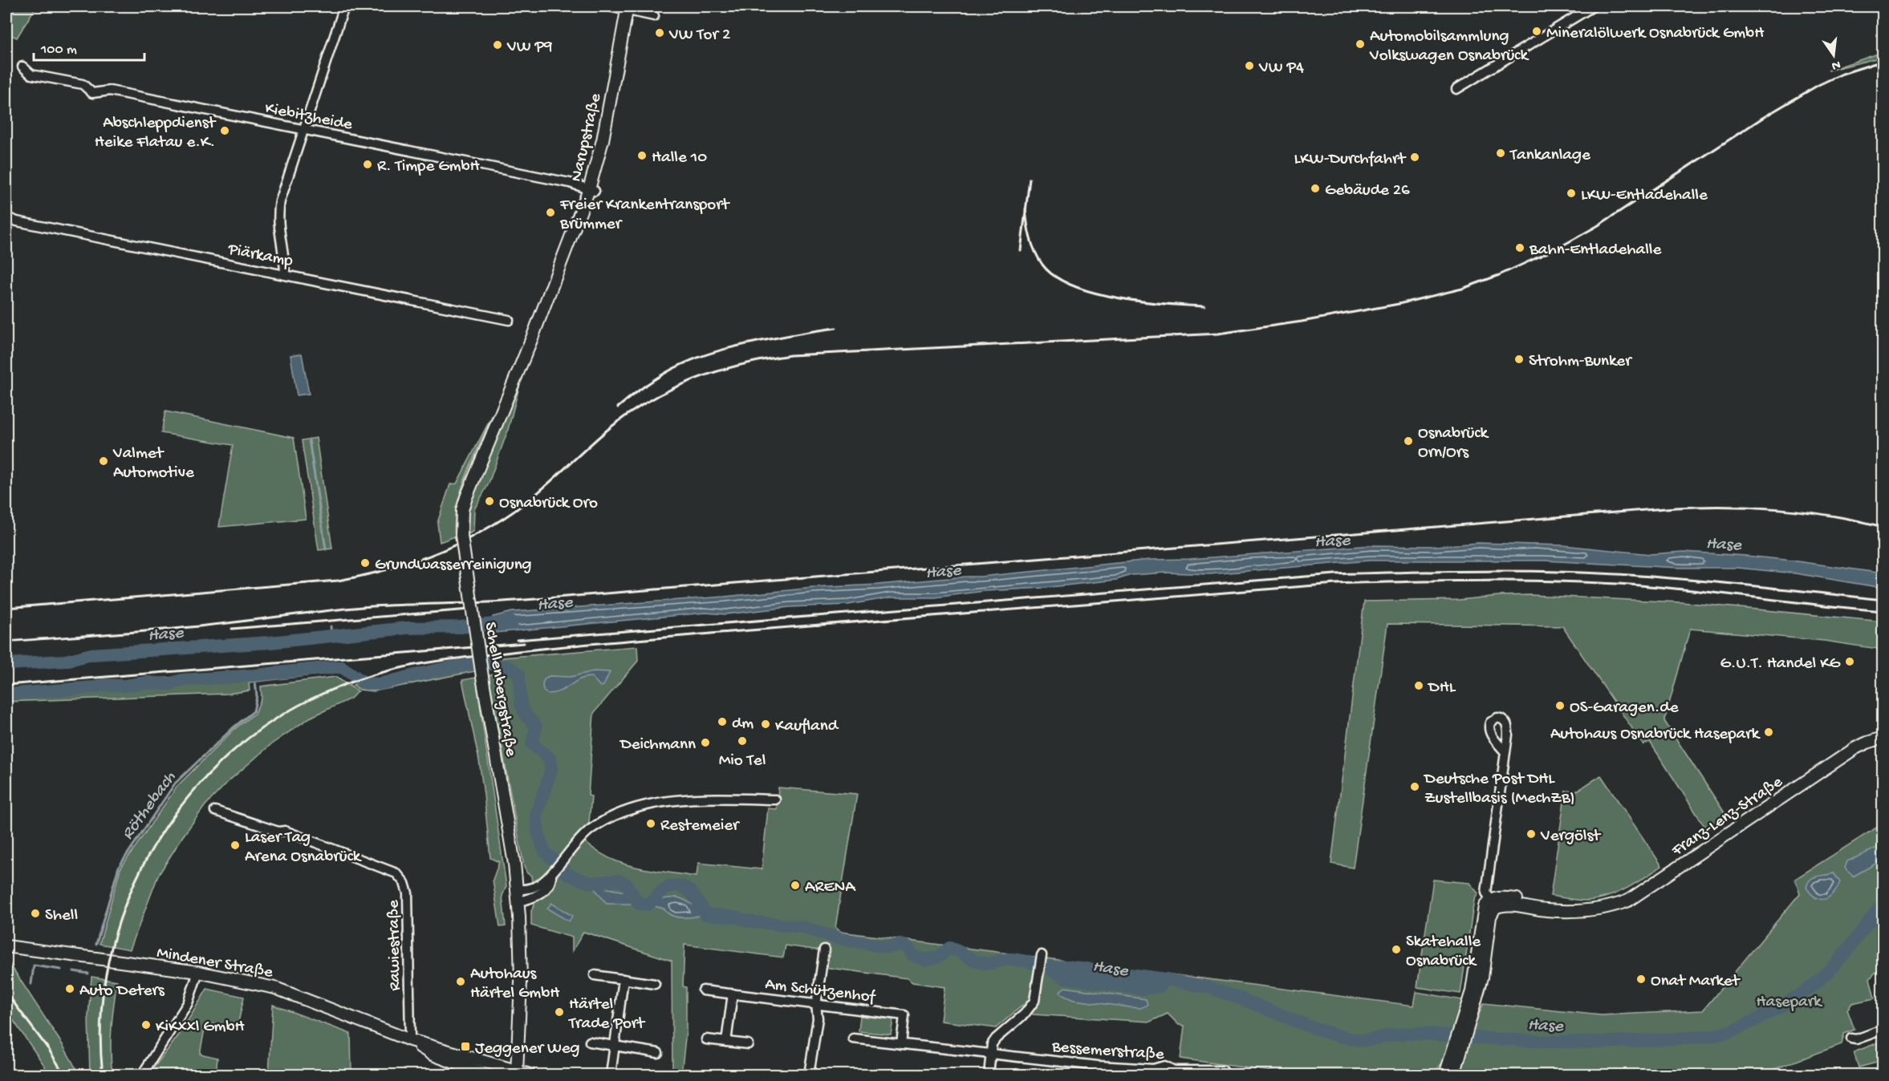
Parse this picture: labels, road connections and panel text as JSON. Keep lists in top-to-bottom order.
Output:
{
  "streets": {
    "street": [
      "Kiebitzheide",
      "Narupstraße",
      "Piärkamp",
      "Schellenbergstraße",
      "Franz-Lenz-Straße",
      "Rawiestraße",
      "Mindener Straße",
      "Am Schützenhof",
      "Bessemerstraße"
    ]
  },
  "crossings": [
    ["Kiebitzheide", "Narupstraße"],
    ["Narupstraße", "Schellenbergstraße"],
    ["Schellenbergstraße", "Mindener Straße"],
    ["Rawiestraße", "Mindener Straße"]
  ],
  "water": ["Hase", "Röthebach"],
  "parks": ["Hasepark"],
  "places": {
    "other": [
      "Mineralölwerk Osnabrück GmbH",
      "VW Tor 2",
      "Automobilsammlung Volkswagen Osnabrück",
      "VW P9",
      "VW P4",
      "Abschleppdienst Heike Flatau e.K.",
      "Tankanlage",
      "Halle 10",
      "LKW-Durchfahrt",
      "R. Timpe GmbH",
      "Gebäude 26",
      "LKW-Entladehalle",
      "Freier Krankentransport Brümmer",
      "Bahn-Entladehalle",
      "Strohm-Bunker",
      "Osnabrück Orn/Ors",
      "Valmet Automotive",
      "Osnabrück Oro",
      "Grundwasserreinigung",
      "G.U.T. Handel KG",
      "DHL",
      "OS-Garagen.de",
      "dm",
      "Kaufland",
      "Autohaus Osnabrück Hasepark",
      "Mio Tel",
      "Deichmann",
      "Deutsche Post DHL Zustellbasis (MechZB)",
      "Restemeier",
      "Vergölst",
      "Laser Tag Arena Osnabrück",
      "ARENA",
      "Shell",
      "Skatehalle Osnabrück",
      "Onat Market",
      "Autohaus Härtel GmbH",
      "Auto Deters",
      "Härtel Trade Port",
      "KiKxxl GmbH"
    ],
    "transit": ["Jeggener Weg"]
  },
  "scale_bar": "100 m",
  "north": "bottom"
}
